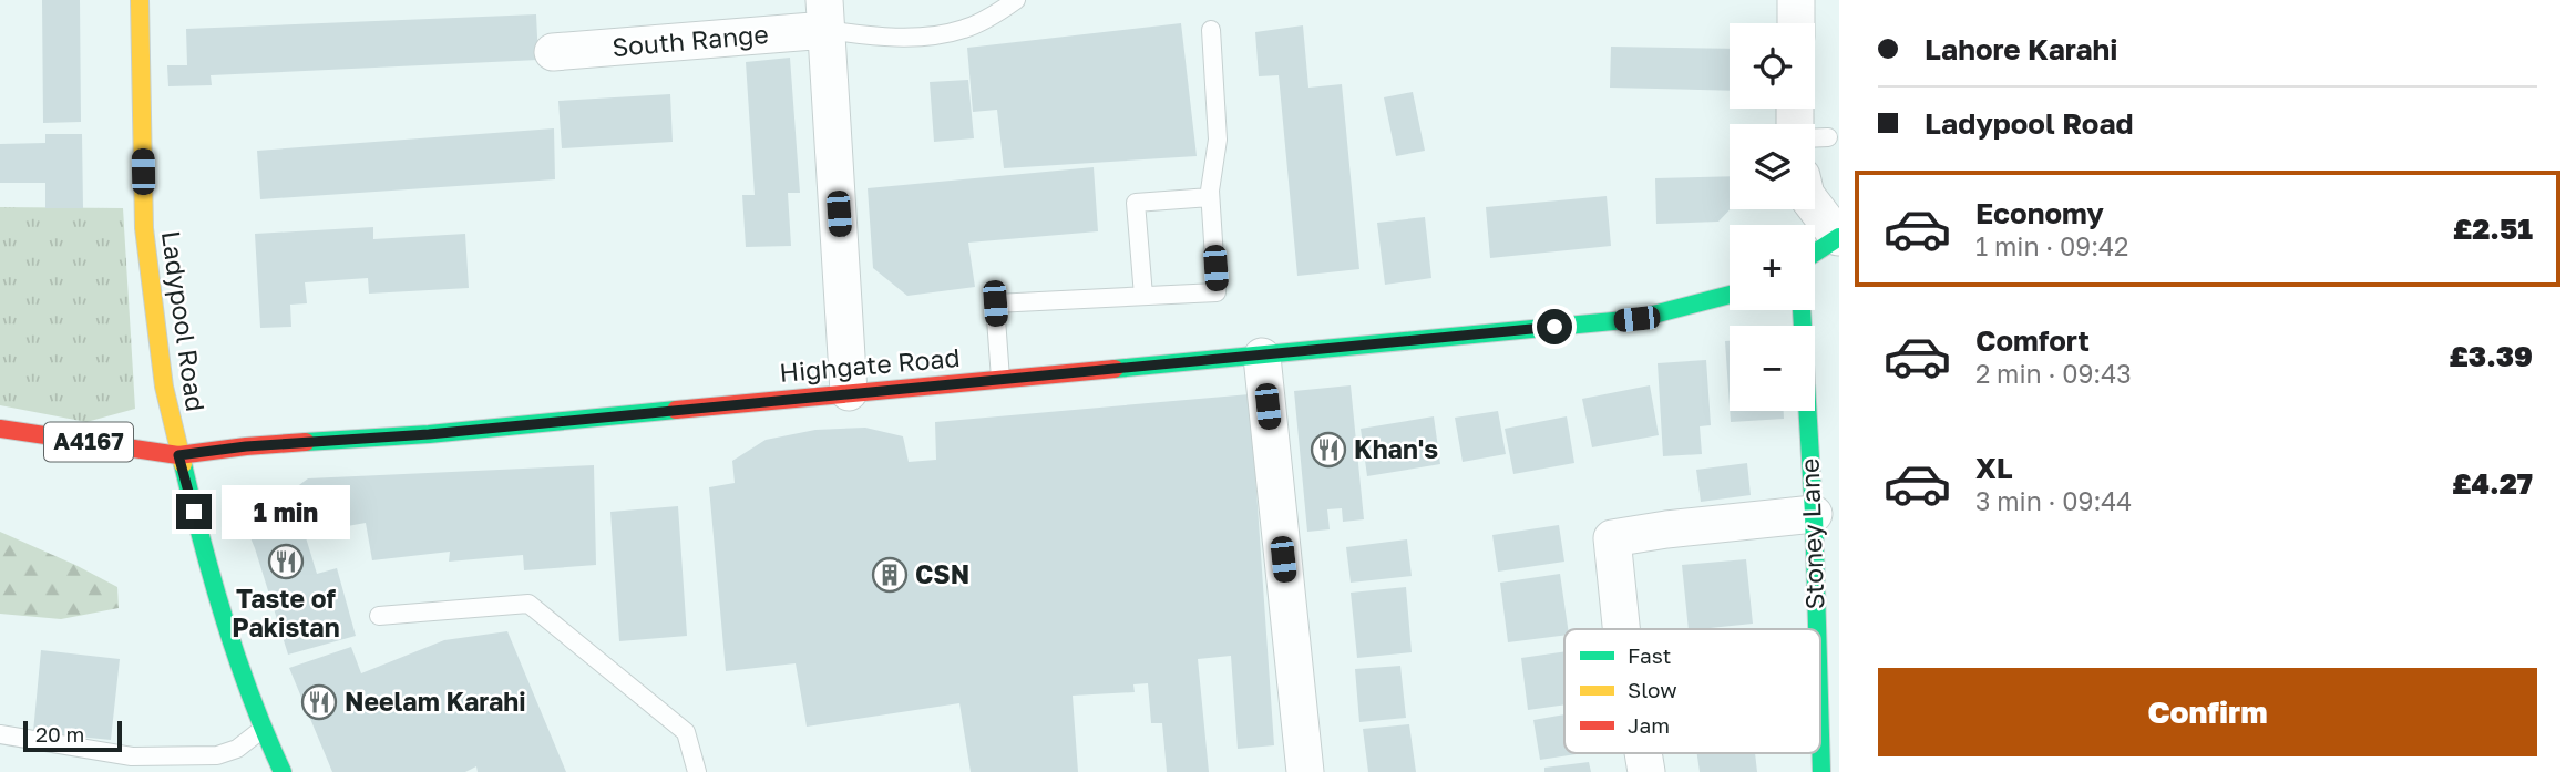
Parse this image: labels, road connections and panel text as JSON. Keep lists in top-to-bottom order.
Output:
{
  "streets": {
    "main road": [
      "Ladypool Road",
      "Highgate Road",
      "A4167",
      "Stoney Lane"
    ],
    "street": ["South Range"]
  },
  "crossings": [
    ["Ladypool Road", "Highgate Road"]
  ],
  "places": {
    "restaurant": ["Khan's", "Taste of Pakistan", "Neelam Karahi"],
    "building": ["CSN"]
  },
  "legend": ["Fast", "Slow", "Jam"],
  "scale_bar": "20 m",
  "page": {
    "banner": ["Lahore Karahi", "Ladypool Road"],
    "map_buttons": ["+", "−"],
    "list": [
      {
        "name": "Economy",
        "note": "1 min · 09:42",
        "value": "£2.51"
      },
      {
        "name": "Comfort",
        "note": "2 min · 09:43",
        "value": "£3.39"
      },
      {
        "name": "XL",
        "note": "3 min · 09:44",
        "value": "£4.27"
      }
    ],
    "bubble": "1 min",
    "buttons": "Confirm",
    "scale": "20 m"
  }
}
